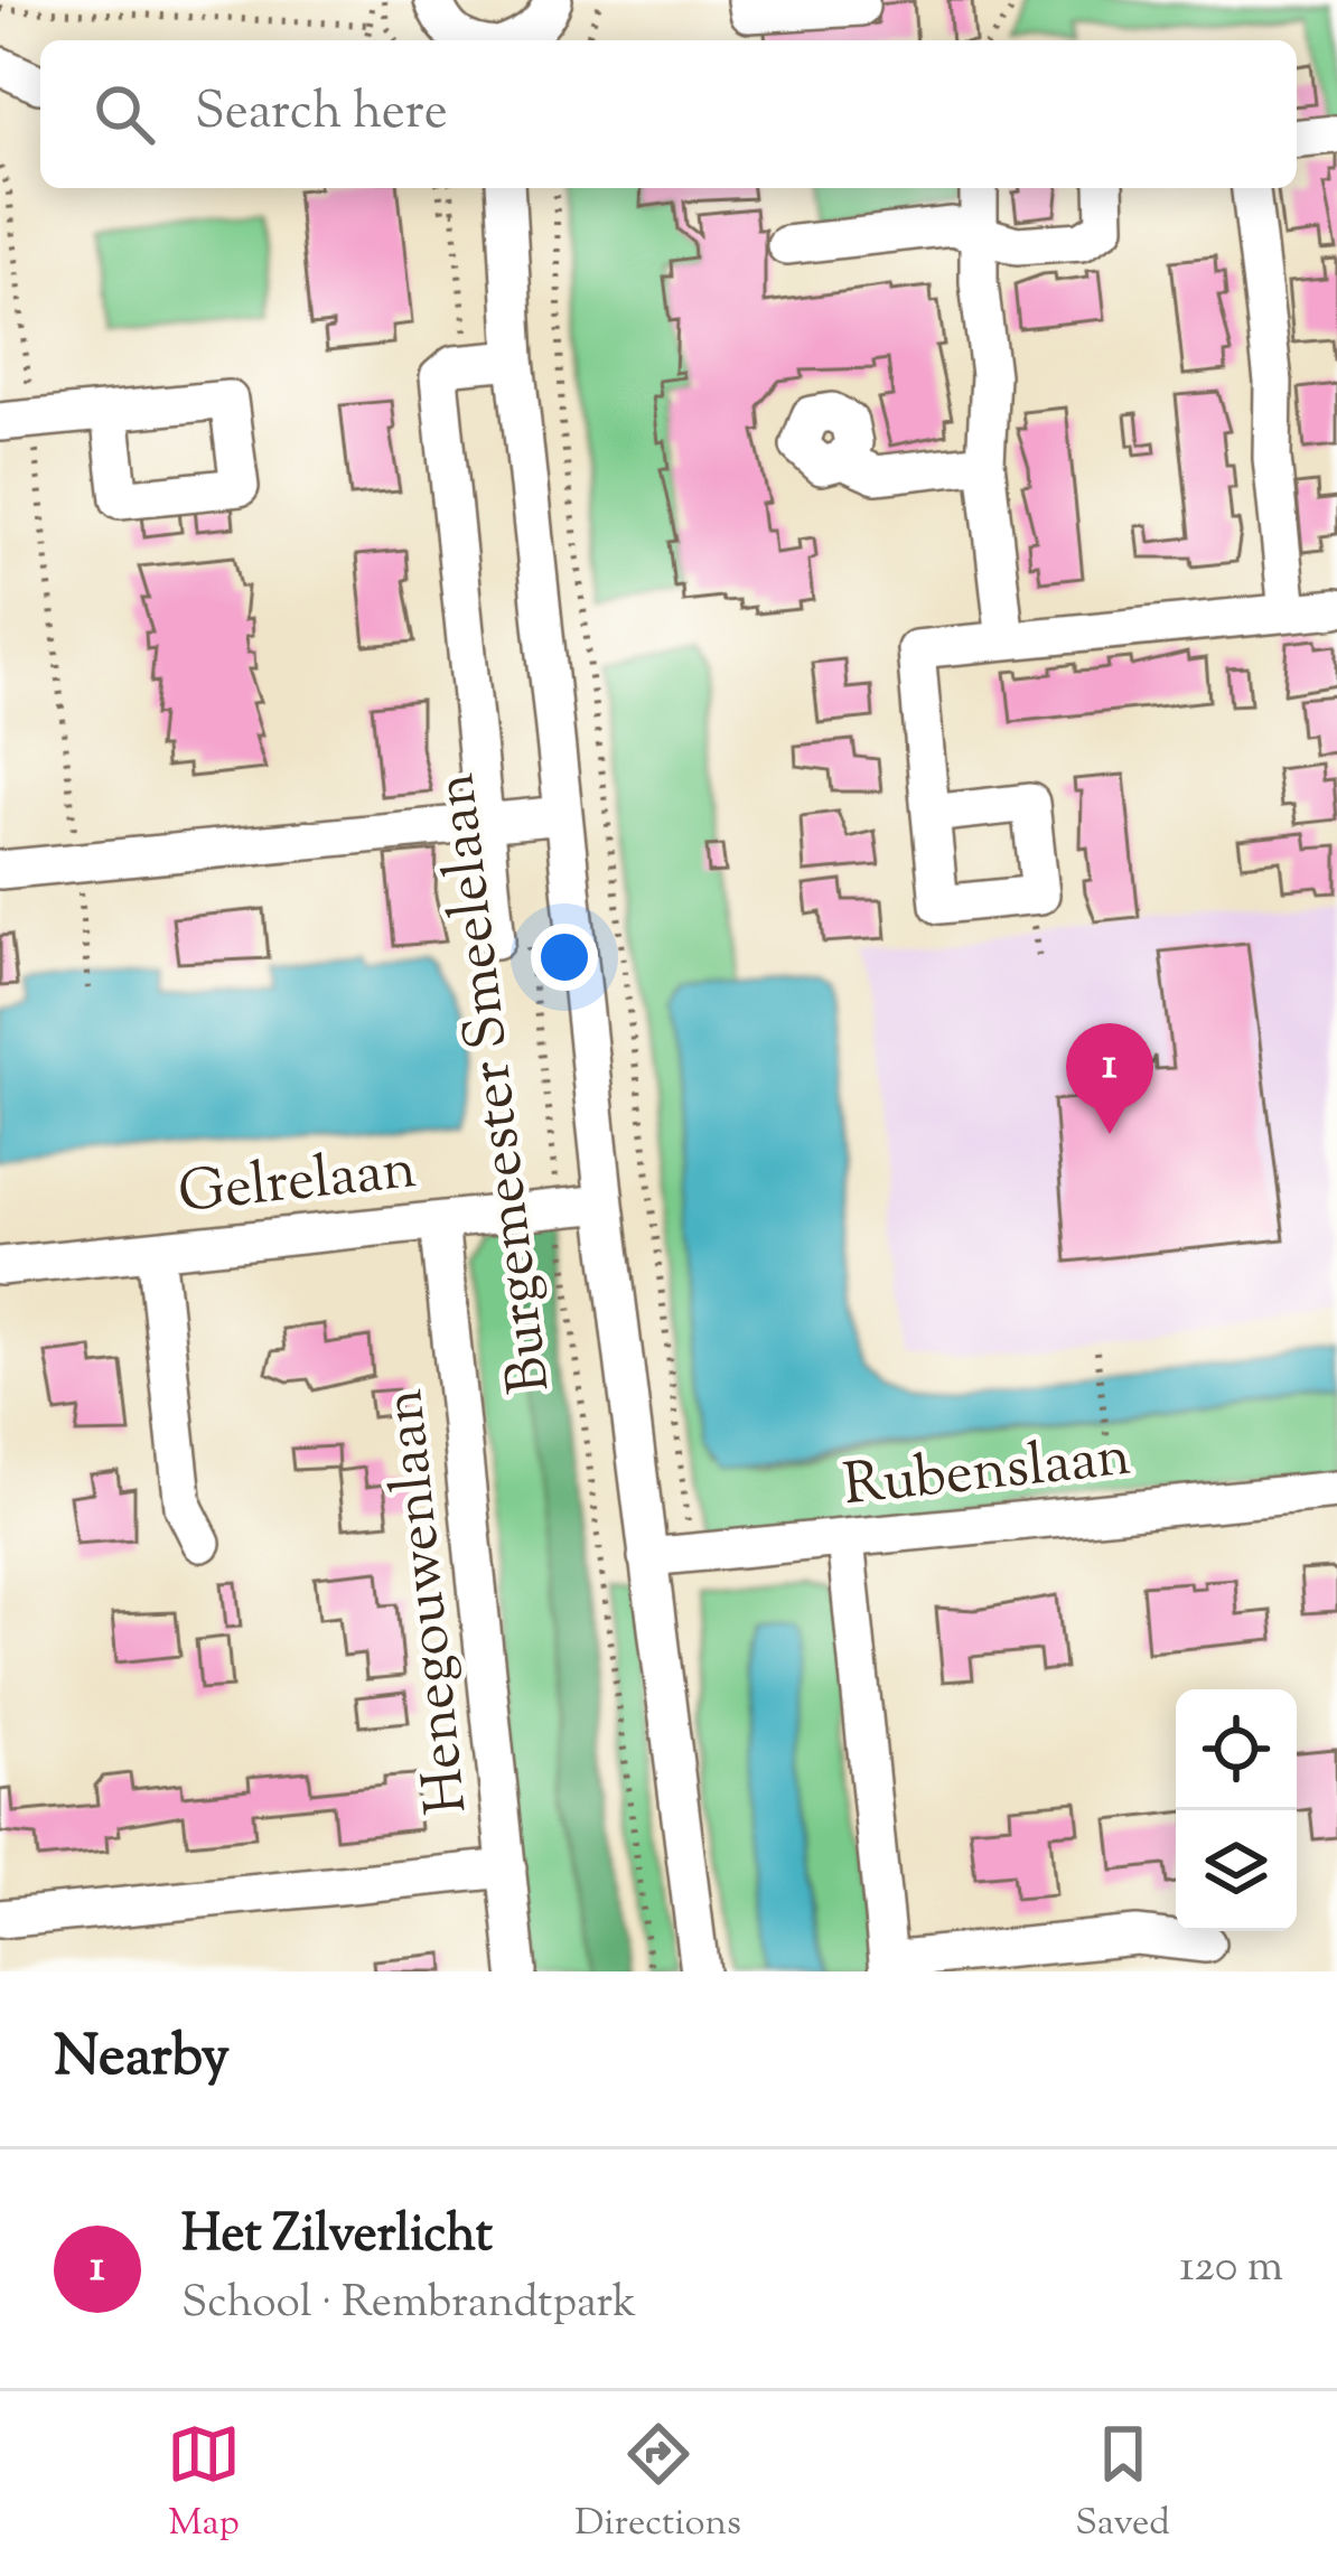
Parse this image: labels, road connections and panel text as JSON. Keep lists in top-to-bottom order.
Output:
{
  "streets": {
    "street": [
      "Burgemeester Smeelelaan",
      "Gelrelaan",
      "Rubenslaan",
      "Henegouwenlaan"
    ]
  },
  "crossings": [
    ["Burgemeester Smeelelaan", "Gelrelaan"],
    ["Burgemeester Smeelelaan", "Rubenslaan"],
    ["Gelrelaan", "Henegouwenlaan"]
  ],
  "page": {
    "search": "Search here",
    "pins": "1",
    "heading": "Nearby",
    "list": [
      {
        "mark": "1",
        "name": "Het Zilverlicht",
        "note": "School · Rembrandtpark",
        "value": "120 m"
      }
    ],
    "nav": ["Map", "Directions", "Saved"]
  }
}
